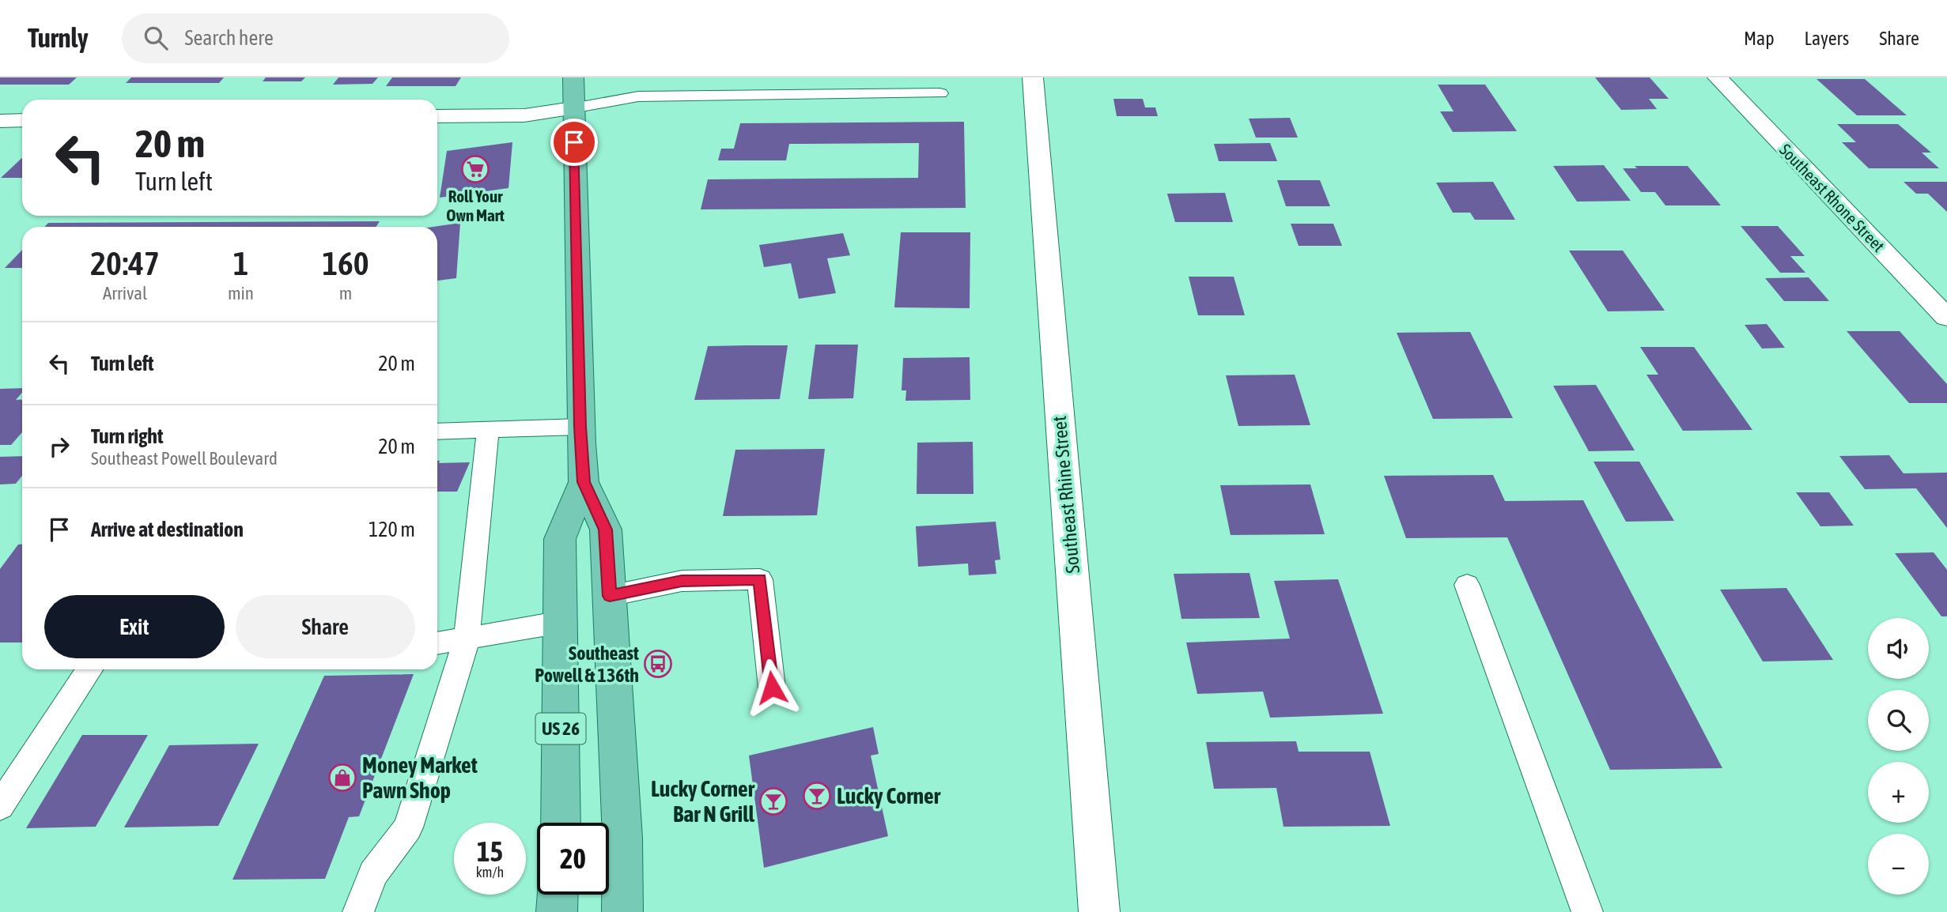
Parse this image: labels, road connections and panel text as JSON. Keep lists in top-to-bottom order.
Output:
{
  "streets": {
    "main road": ["US 26"],
    "street": ["Southeast Rhone Street", "Southeast Rhine Street"]
  },
  "places": {
    "supermarket": ["Roll Your Own Mart"],
    "bus stop": ["Southeast Powell & 136th"],
    "shop": ["Money Market Pawn Shop"],
    "bar": ["Lucky Corner", "Lucky Corner Bar N Grill"]
  },
  "page": {
    "header": "Turnly",
    "search": "Search here",
    "nav": ["Map", "Layers", "Share"],
    "turn": ["20 m", "Turn left"],
    "eta": [
      "20:47",
      "Arrival",
      "1",
      "min",
      "160",
      "m"
    ],
    "list": [
      {
        "name": "Turn left",
        "value": "20 m"
      },
      {
        "name": "Turn right",
        "note": "Southeast Powell Boulevard",
        "value": "20 m"
      },
      {
        "name": "Arrive at destination",
        "value": "120 m"
      }
    ],
    "buttons": ["Exit", "Share"],
    "map_buttons": ["+", "−"],
    "speed": "15 km/h",
    "limit": "20"
  }
}
